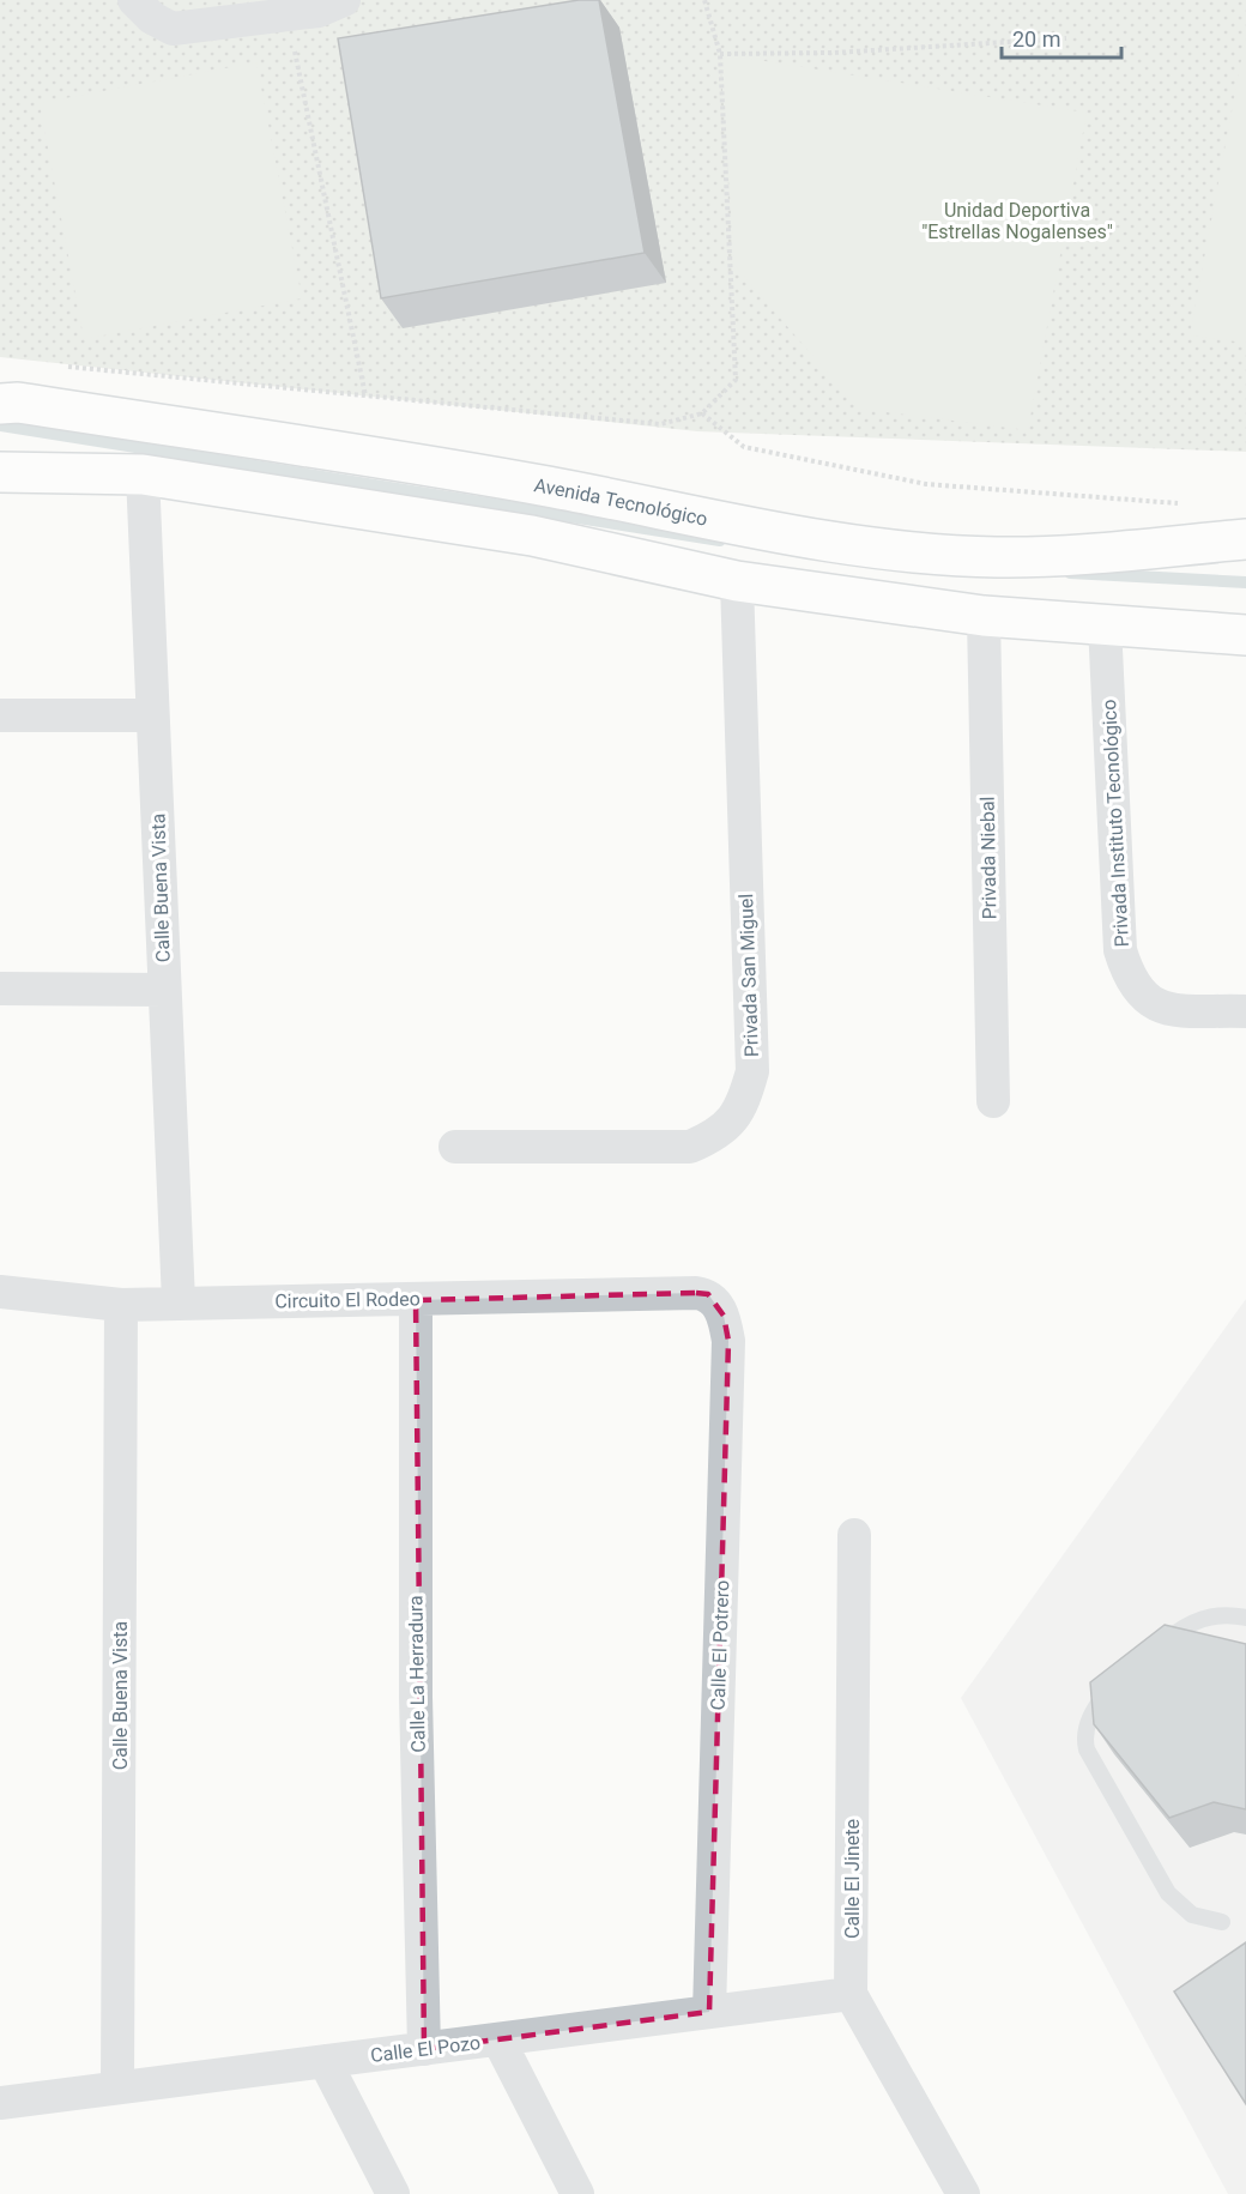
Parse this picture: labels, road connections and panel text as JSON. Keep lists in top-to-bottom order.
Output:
{
  "streets": {
    "main road": ["Avenida Tecnológico"],
    "street": [
      "Privada Instituto Tecnológico",
      "Privada Niebal",
      "Calle Buena Vista",
      "Privada San Miguel",
      "Circuito El Rodeo",
      "Calle El Potrero",
      "Calle La Herradura",
      "Calle El Jinete",
      "Calle El Pozo"
    ]
  },
  "crossings": [
    ["Calle Buena Vista", "Circuito El Rodeo"],
    ["Calle Buena Vista", "Calle El Pozo"],
    ["Circuito El Rodeo", "Calle El Potrero"],
    ["Circuito El Rodeo", "Calle La Herradura"],
    ["Calle El Potrero", "Calle El Pozo"],
    ["Calle La Herradura", "Calle El Pozo"],
    ["Calle El Jinete", "Calle El Pozo"]
  ],
  "parks": ["Unidad Deportiva \"Estrellas Nogalenses\""],
  "scale_bar": "20 m"
}
